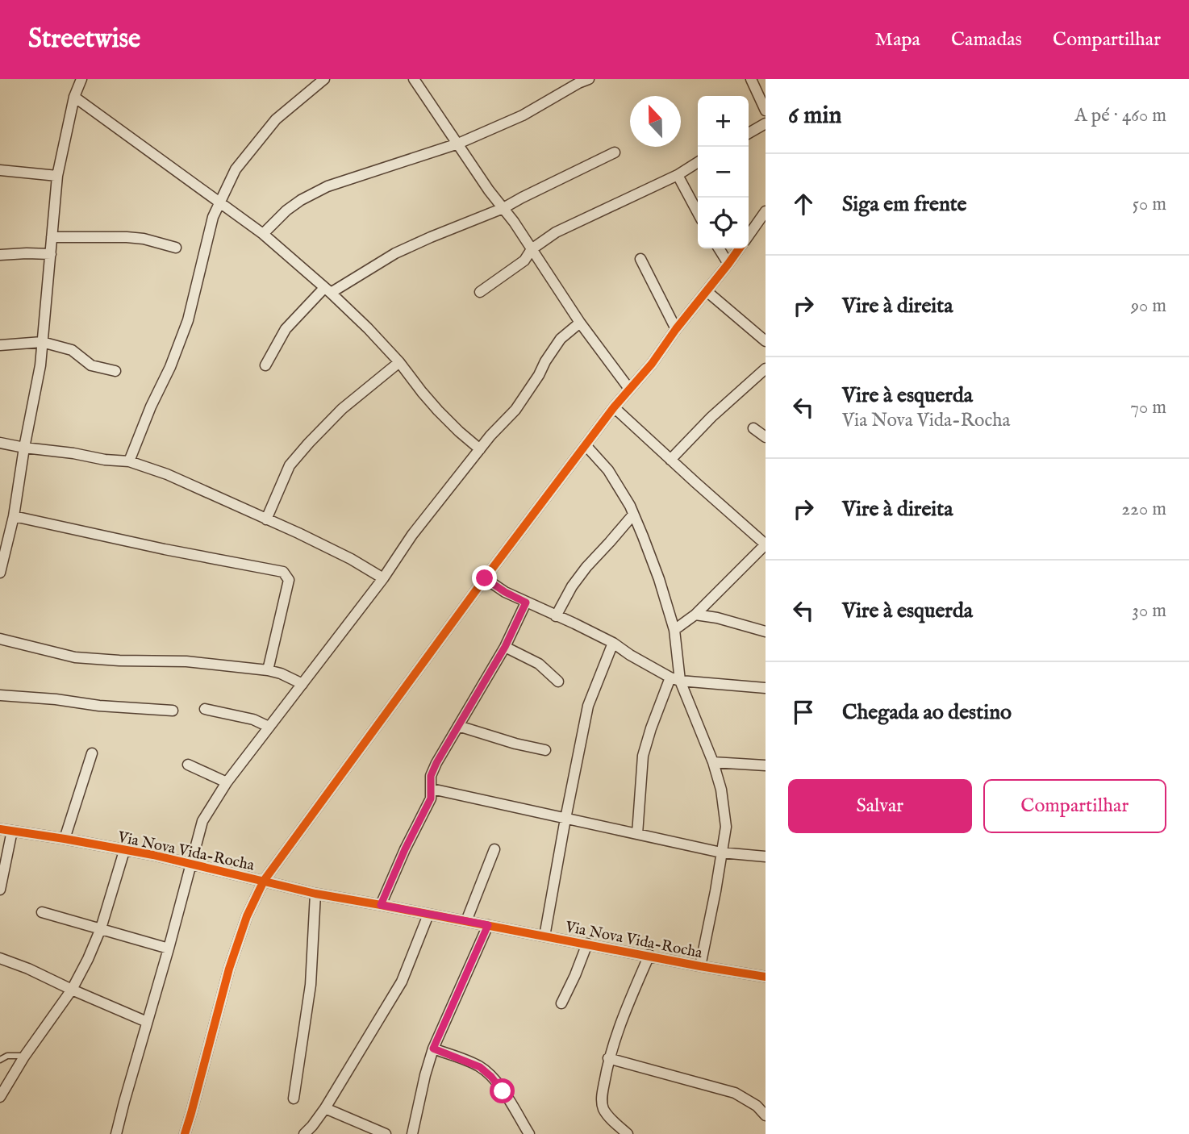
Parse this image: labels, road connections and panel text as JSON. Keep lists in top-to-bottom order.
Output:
{
  "streets": {
    "street": ["Via Nova Vida-Rocha"]
  },
  "north": "top",
  "page": {
    "header": "Streetwise",
    "nav": ["Mapa", "Camadas", "Compartilhar"],
    "heading": ["6 min", "A pé · 460 m"],
    "map_buttons": ["+", "−"],
    "list": [
      ["Siga em frente", "50 m"],
      ["Vire à direita", "90 m"],
      ["Vire à esquerda", "Via Nova Vida-Rocha", "70 m"],
      ["Vire à direita", "220 m"],
      ["Vire à esquerda", "30 m"],
      "Chegada ao destino"
    ],
    "buttons": ["Salvar", "Compartilhar"]
  }
}
